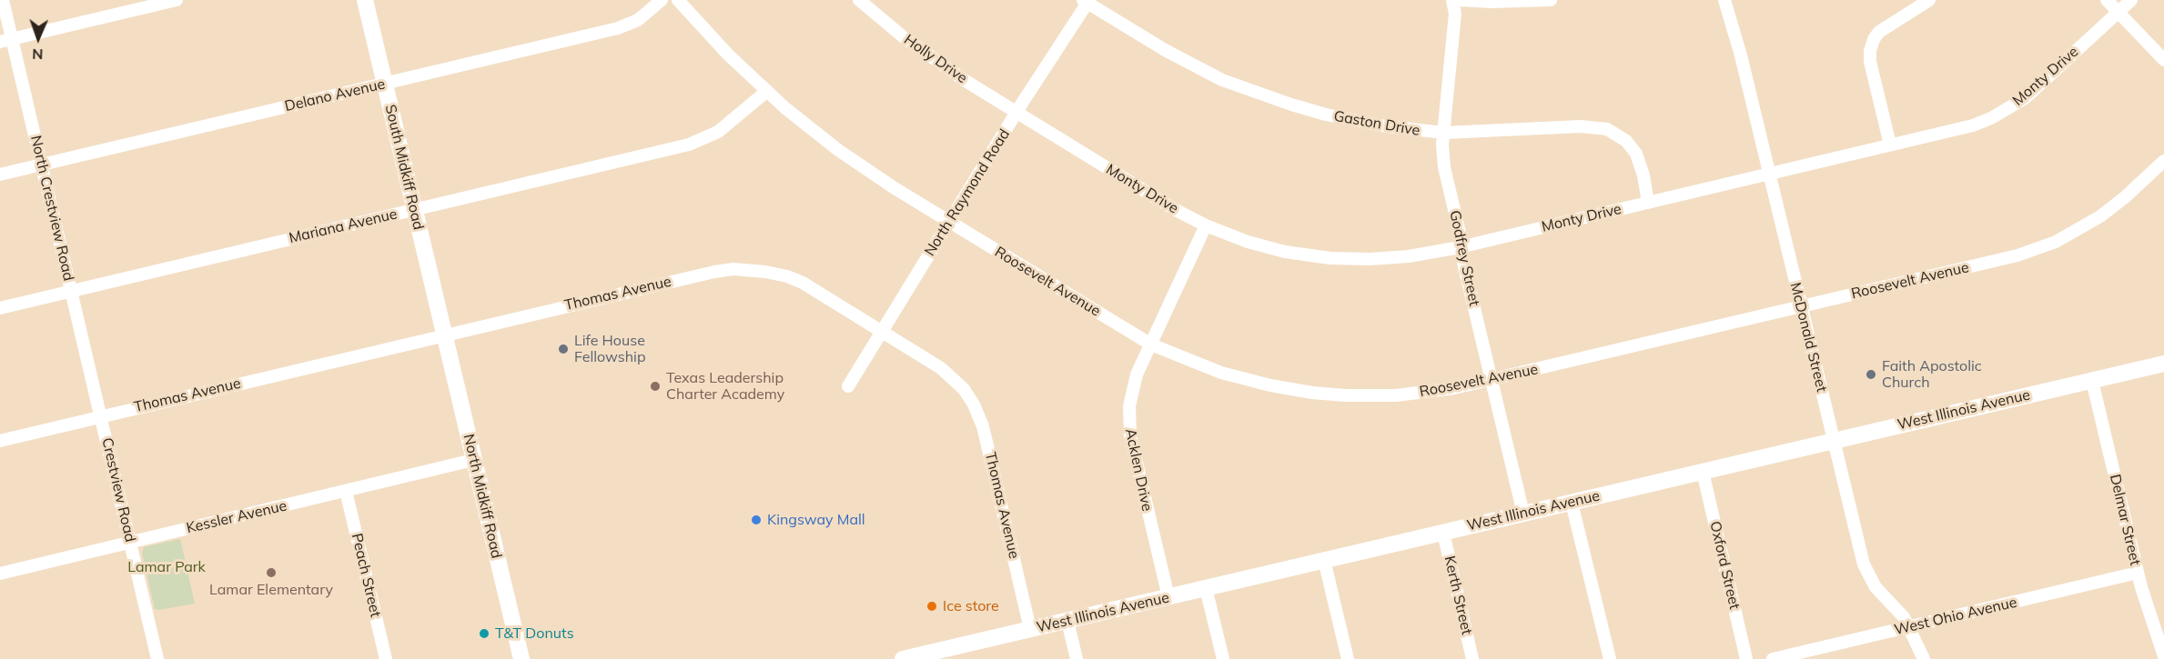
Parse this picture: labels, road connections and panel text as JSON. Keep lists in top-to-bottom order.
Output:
{
  "streets": {
    "main road": ["South Midkiff Road", "West Illinois Avenue", "North Midkiff Road"],
    "street": [
      "Holly Drive",
      "Monty Drive",
      "Delano Avenue",
      "Gaston Drive",
      "North Raymond Road",
      "North Crestview Road",
      "Mariana Avenue",
      "Godfrey Street",
      "Roosevelt Avenue",
      "Thomas Avenue",
      "McDonald Street",
      "Acklen Drive",
      "Crestview Road",
      "Kessler Avenue",
      "Delmar Street",
      "Oxford Street",
      "Peach Street",
      "Kerth Street",
      "West Ohio Avenue"
    ]
  },
  "crossings": [
    ["Holly Drive", "Monty Drive"],
    ["Holly Drive", "North Raymond Road"],
    ["Monty Drive", "Gaston Drive"],
    ["Monty Drive", "North Raymond Road"],
    ["Monty Drive", "Godfrey Street"],
    ["Monty Drive", "McDonald Street"],
    ["Monty Drive", "Acklen Drive"],
    ["Delano Avenue", "South Midkiff Road"],
    ["Delano Avenue", "North Crestview Road"],
    ["Gaston Drive", "North Raymond Road"],
    ["Gaston Drive", "Godfrey Street"],
    ["South Midkiff Road", "Mariana Avenue"],
    ["South Midkiff Road", "Thomas Avenue"],
    ["South Midkiff Road", "North Midkiff Road"],
    ["North Raymond Road", "Roosevelt Avenue"],
    ["North Raymond Road", "Thomas Avenue"],
    ["North Crestview Road", "Mariana Avenue"],
    ["North Crestview Road", "Thomas Avenue"],
    ["North Crestview Road", "Crestview Road"],
    ["Mariana Avenue", "Roosevelt Avenue"],
    ["Godfrey Street", "Roosevelt Avenue"],
    ["Godfrey Street", "West Illinois Avenue"],
    ["Roosevelt Avenue", "McDonald Street"],
    ["Roosevelt Avenue", "Acklen Drive"],
    ["Thomas Avenue", "West Illinois Avenue"],
    ["Thomas Avenue", "Crestview Road"],
    ["Thomas Avenue", "North Midkiff Road"],
    ["McDonald Street", "West Illinois Avenue"],
    ["McDonald Street", "West Ohio Avenue"],
    ["West Illinois Avenue", "Acklen Drive"],
    ["West Illinois Avenue", "Delmar Street"],
    ["West Illinois Avenue", "Oxford Street"],
    ["West Illinois Avenue", "Kerth Street"],
    ["Crestview Road", "Kessler Avenue"],
    ["North Midkiff Road", "Kessler Avenue"],
    ["Kessler Avenue", "Peach Street"],
    ["Delmar Street", "West Ohio Avenue"]
  ],
  "parks": ["Lamar Park"],
  "places": [
    "Life House Fellowship",
    "Faith Apostolic Church",
    "Texas Leadership Charter Academy",
    "Kingsway Mall",
    "Lamar Elementary",
    "Ice store",
    "T&T Donuts"
  ],
  "north": "bottom"
}
